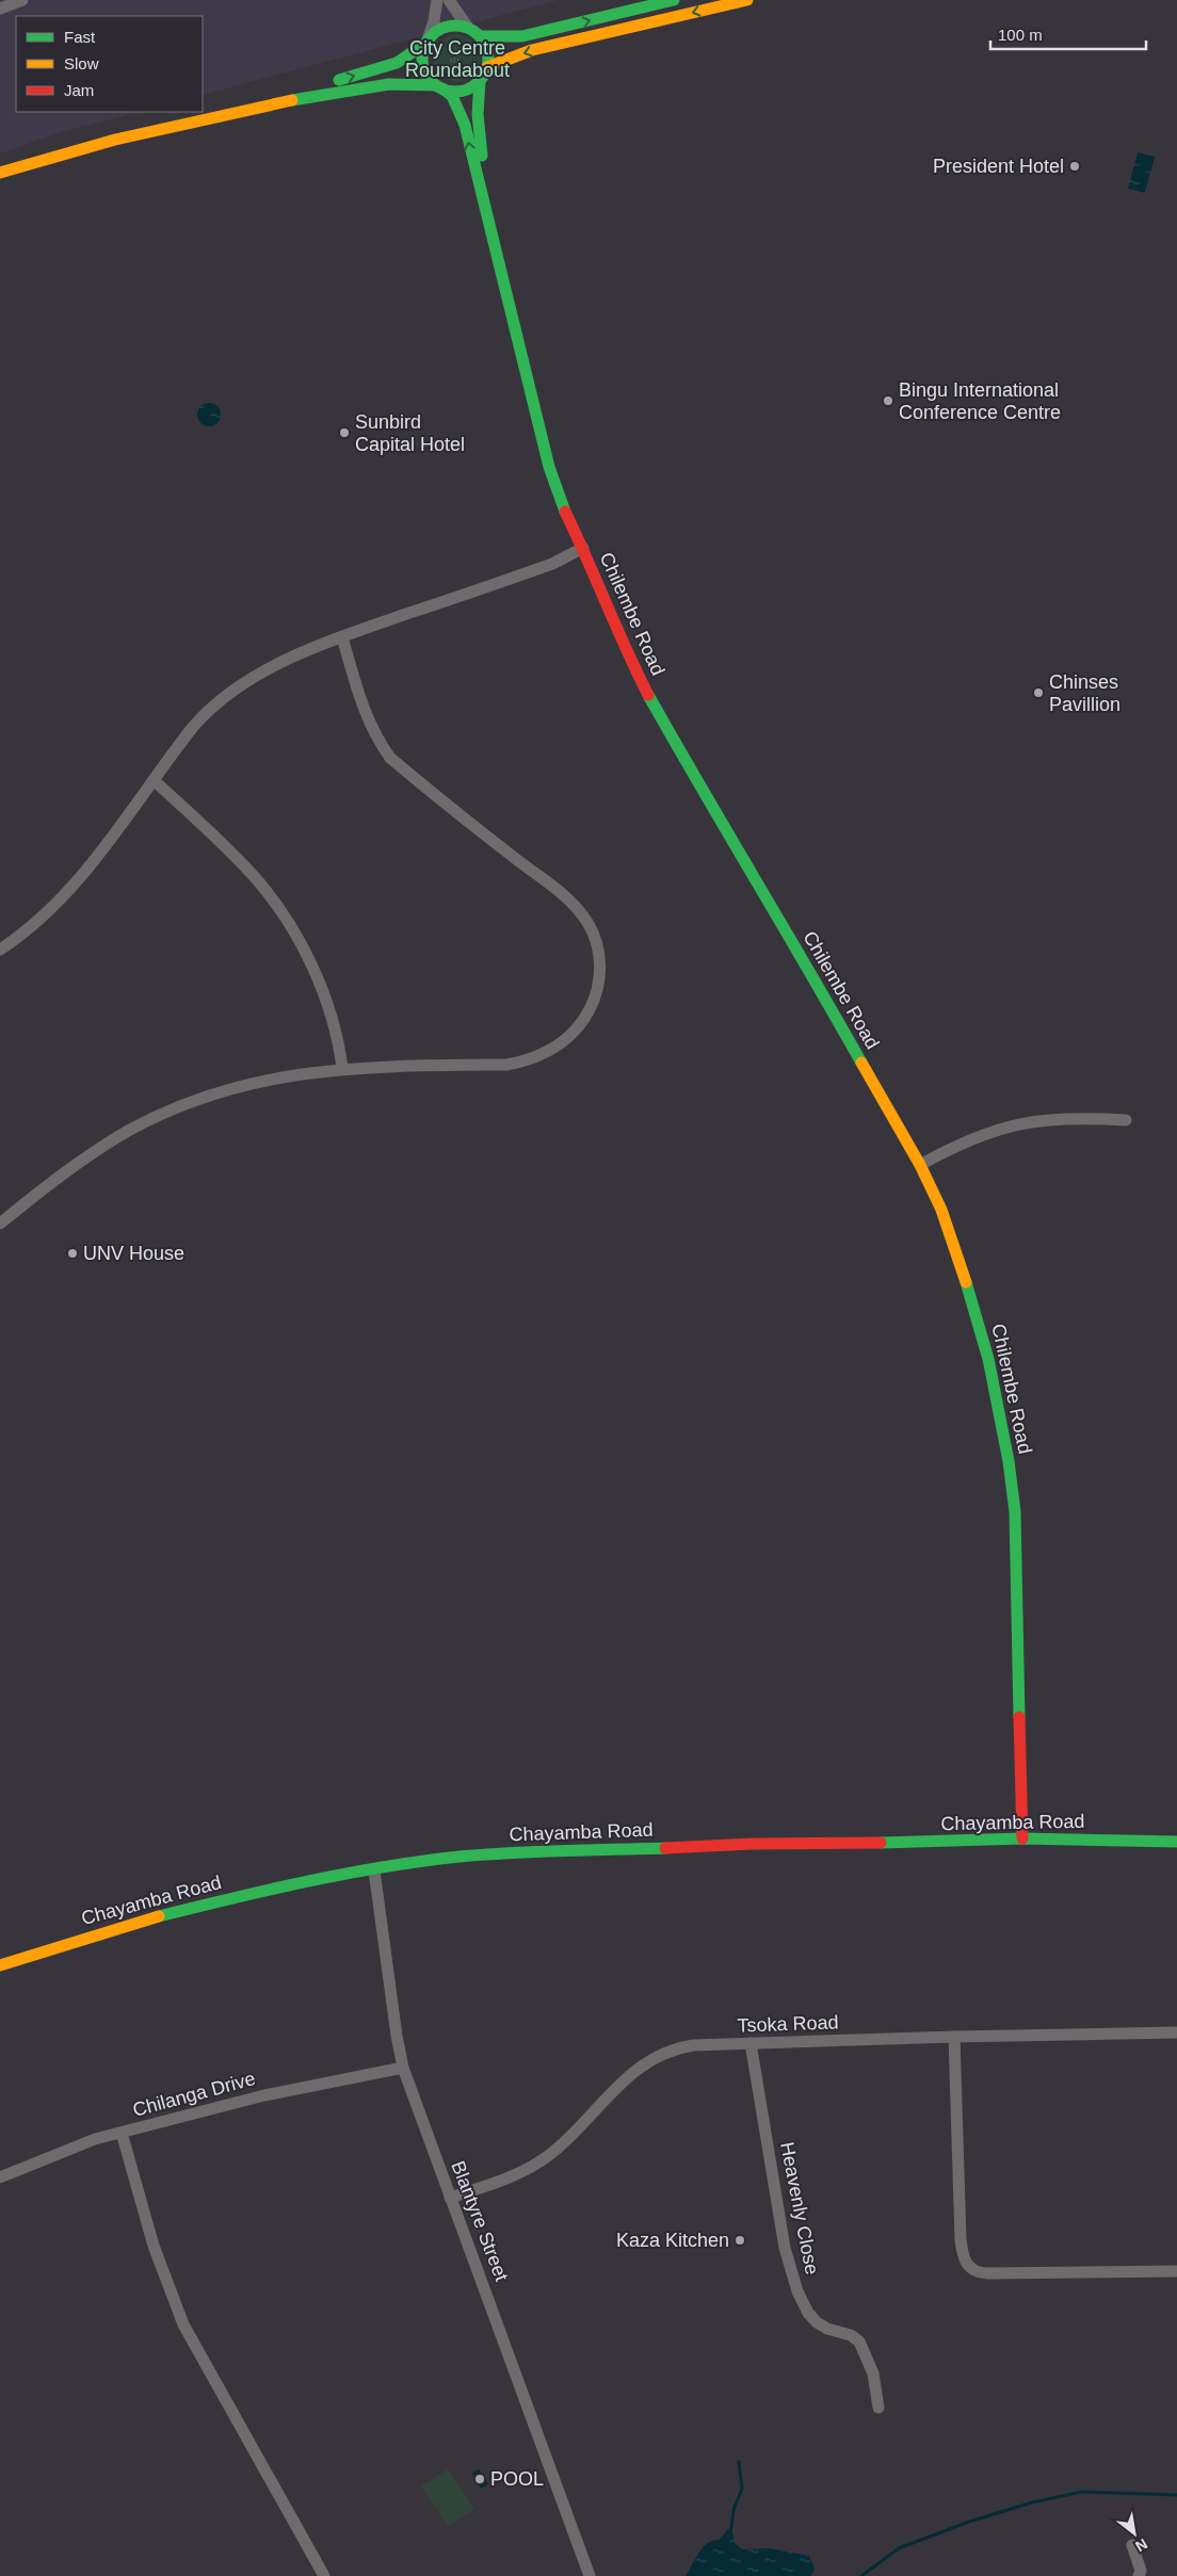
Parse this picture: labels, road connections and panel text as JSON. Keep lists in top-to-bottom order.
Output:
{
  "streets": {
    "main road": ["Chilembe Road", "Chayamba Road"],
    "street": [
      "Tsoka Road",
      "Chilanga Drive",
      "Heavenly Close",
      "Blantyre Street"
    ]
  },
  "crossings": [
    ["Chilembe Road", "Chayamba Road"],
    ["Chayamba Road", "Blantyre Street"],
    ["Tsoka Road", "Heavenly Close"],
    ["Tsoka Road", "Blantyre Street"],
    ["Chilanga Drive", "Blantyre Street"]
  ],
  "parks": ["City Centre Roundabout"],
  "places": [
    "President Hotel",
    "Bingu International Conference Centre",
    "Sunbird Capital Hotel",
    "Chinses Pavillion",
    "UNV House",
    "Kaza Kitchen",
    "POOL"
  ],
  "legend": ["Fast", "Slow", "Jam"],
  "scale_bar": "100 m",
  "north": "bottom right"
}
